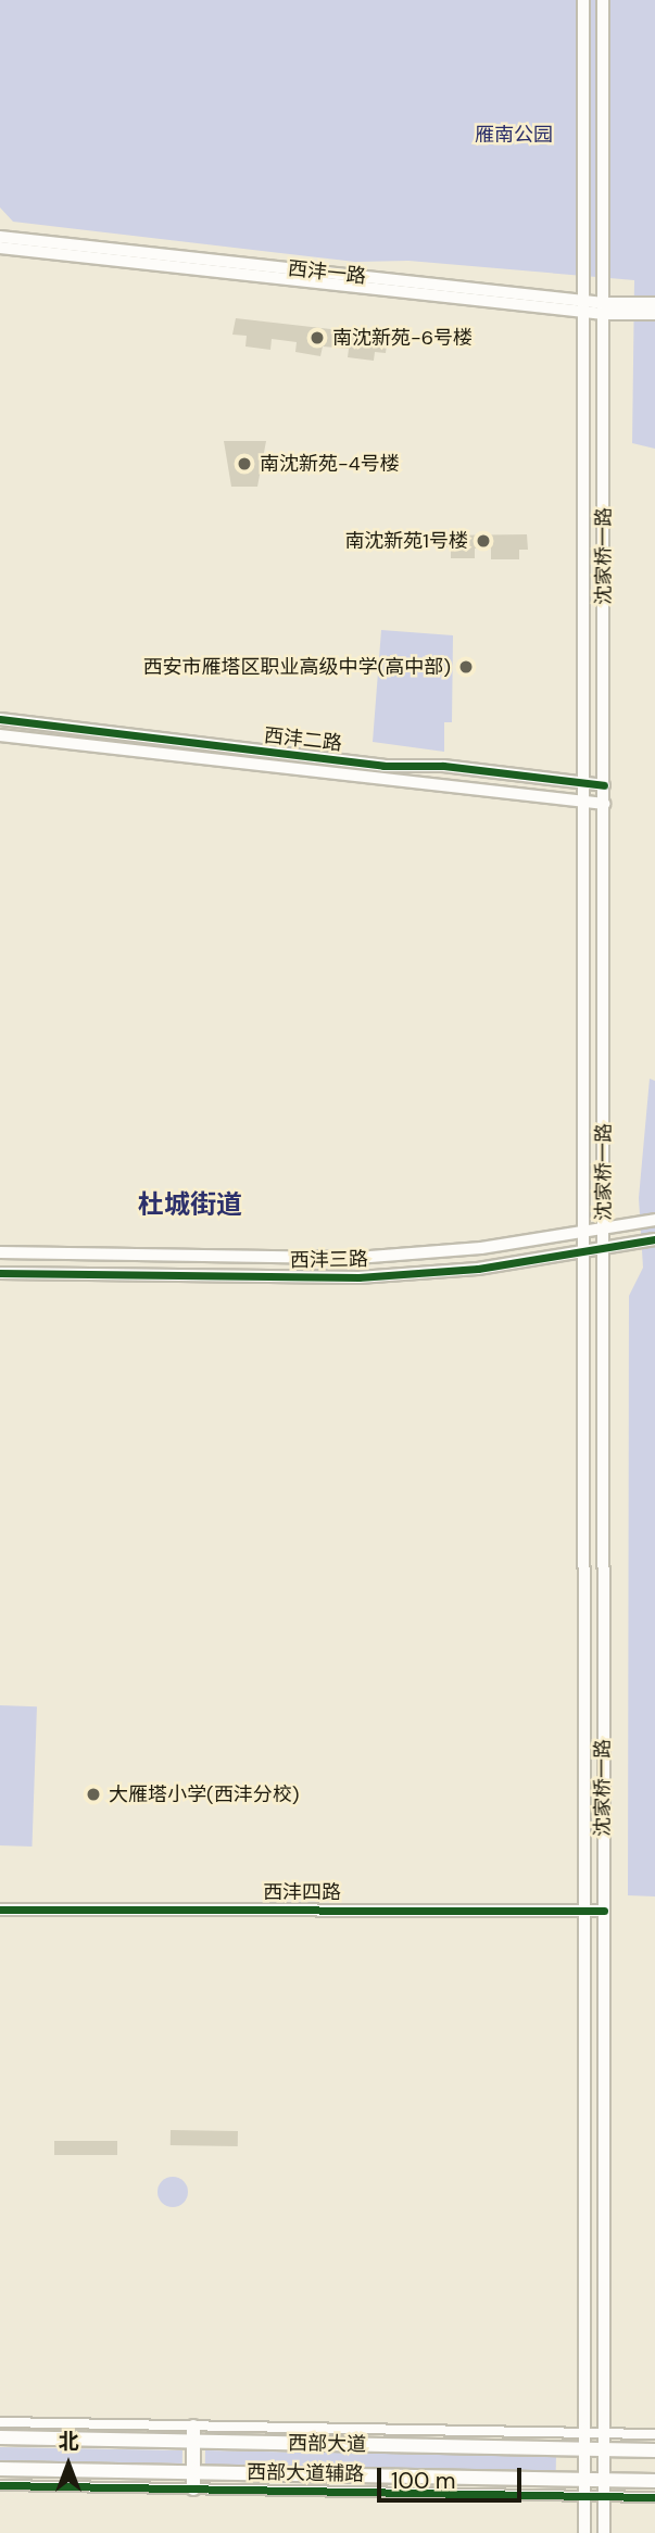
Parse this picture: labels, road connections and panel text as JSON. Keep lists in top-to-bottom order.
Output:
{
  "streets": {
    "main road": [
      "西沣一路",
      "沈家桥一路",
      "西沣二路",
      "西沣三路",
      "西沣四路",
      "西部大道"
    ],
    "street": ["西部大道辅路"]
  },
  "crossings": [
    ["西沣一路", "沈家桥一路"],
    ["沈家桥一路", "西沣二路"],
    ["沈家桥一路", "西沣三路"],
    ["沈家桥一路", "西沣四路"],
    ["沈家桥一路", "西部大道"],
    ["沈家桥一路", "西部大道辅路"]
  ],
  "districts": ["杜城街道"],
  "parks": ["雁南公园"],
  "places": [
    "南沈新苑-6号楼",
    "南沈新苑-4号楼",
    "南沈新苑1号楼",
    "西安市雁塔区职业高级中学(高中部)",
    "大雁塔小学(西沣分校)"
  ],
  "scale_bar": "100 m",
  "north": "top"
}
